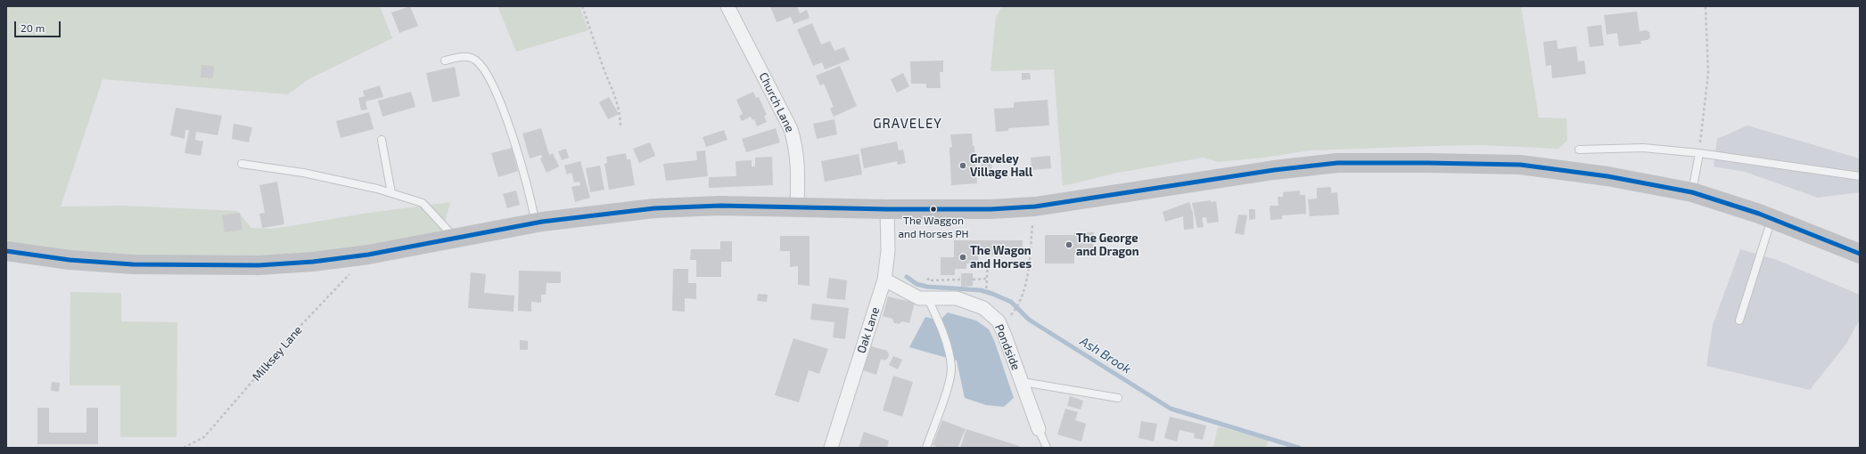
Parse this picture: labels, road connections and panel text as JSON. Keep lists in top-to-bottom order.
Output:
{
  "streets": {
    "street": ["Church Lane", "Oak Lane", "Pondside"],
    "path": ["Milksey Lane"]
  },
  "crossings": [
    ["Oak Lane", "Pondside"]
  ],
  "districts": ["GRAVELEY"],
  "water": ["Ash Brook"],
  "places": [
    "Graveley Village Hall",
    "The Waggon and Horses PH",
    "The George and Dragon",
    "The Wagon and Horses"
  ],
  "scale_bar": "20 m"
}
